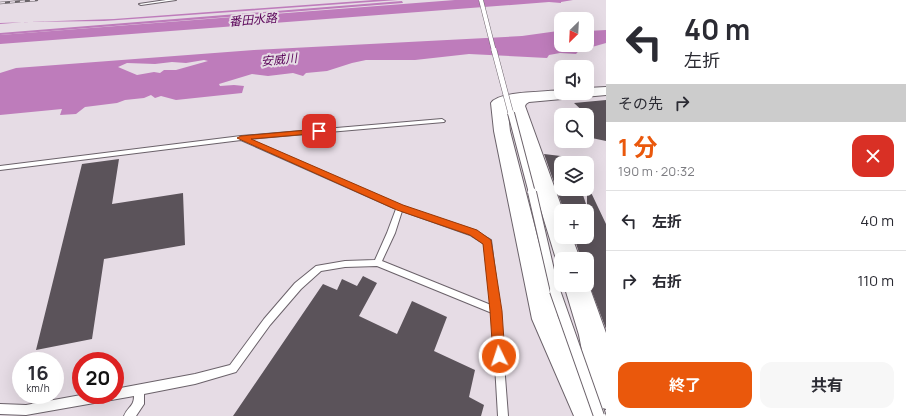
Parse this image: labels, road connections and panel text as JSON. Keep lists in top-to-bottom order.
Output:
{
  "water": ["番田水路", "安威川"],
  "north": "bottom left",
  "page": {
    "turn": ["40 m", "左折"],
    "map_buttons": ["+", "−"],
    "then": "その先",
    "heading": ["1 分", "190 m · 20:32"],
    "list": [
      {
        "name": "左折",
        "value": "40 m"
      },
      {
        "name": "右折",
        "value": "110 m"
      }
    ],
    "speed": "16 km/h",
    "limit": "20",
    "buttons": ["終了", "共有"]
  }
}
